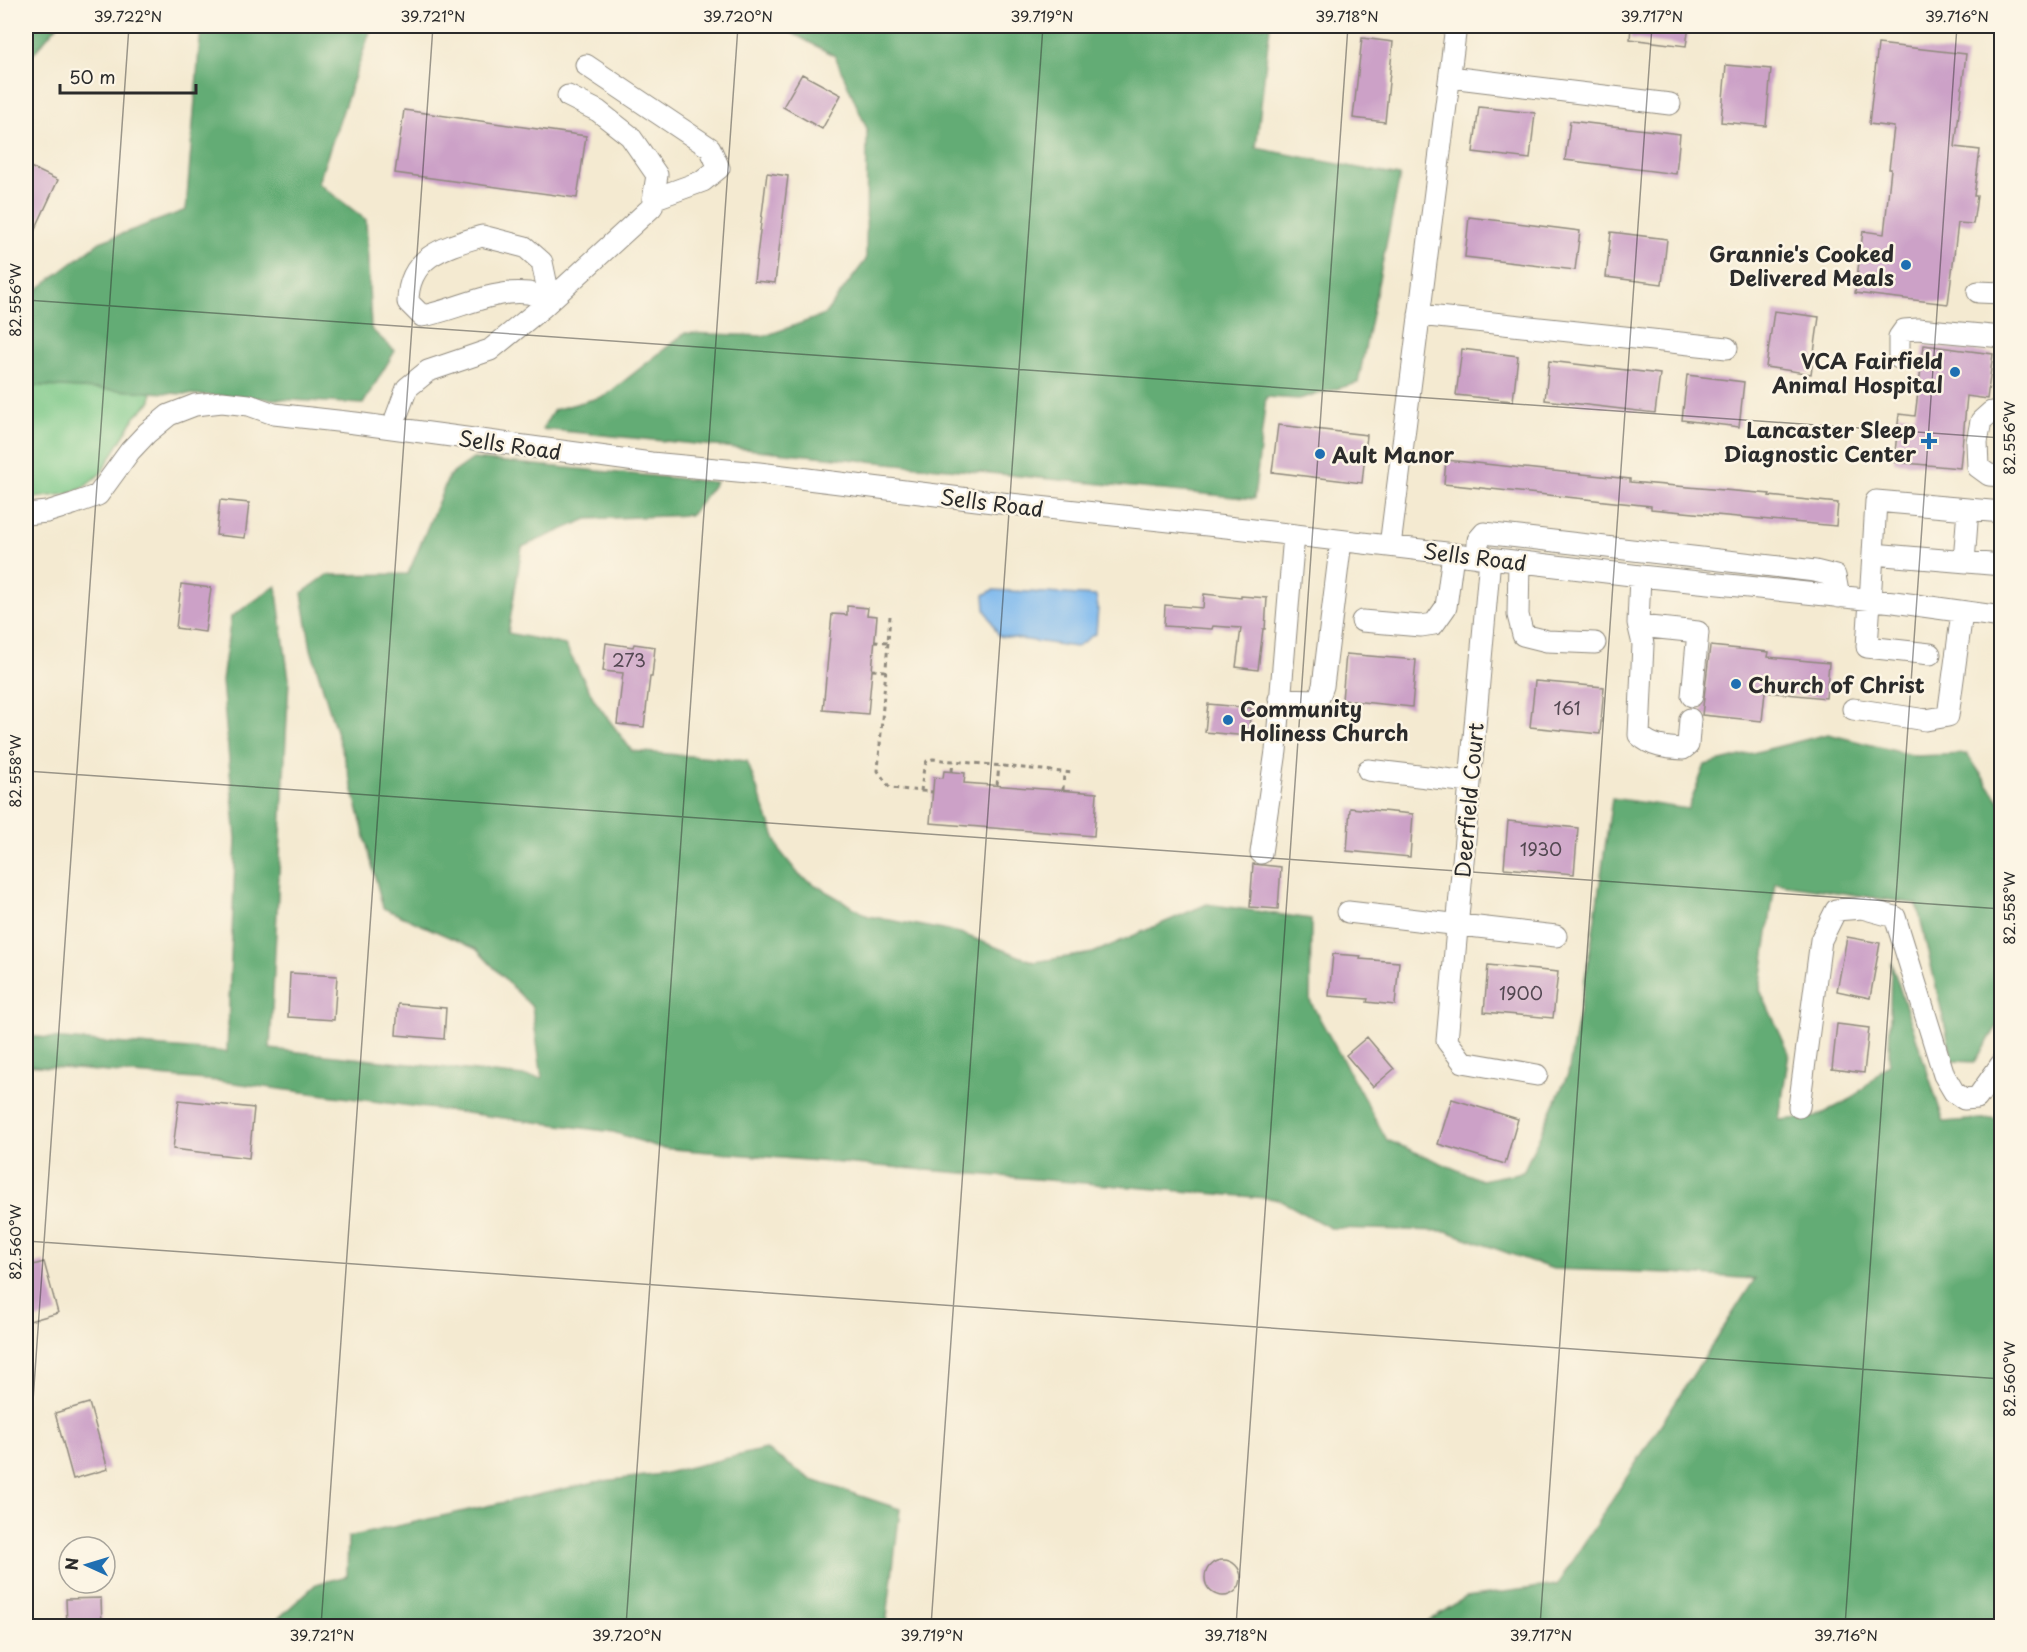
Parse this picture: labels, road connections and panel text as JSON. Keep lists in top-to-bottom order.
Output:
{
  "streets": {
    "street": ["Sells Road", "Deerfield Court"]
  },
  "crossings": [
    ["Sells Road", "Deerfield Court"]
  ],
  "places": {
    "other": [
      "Grannie's Cooked Delivered Meals",
      "VCA Fairfield Animal Hospital",
      "Ault Manor",
      "Church of Christ",
      "Community Holiness Church"
    ],
    "health": ["Lancaster Sleep Diagnostic Center"]
  },
  "house_numbers": [
    "273",
    "161",
    "1930",
    "1900"
  ],
  "scale_bar": "50 m",
  "north": "left",
  "coordinates": [
    "39.722°N",
    "39.721°N",
    "39.720°N",
    "39.719°N",
    "39.718°N",
    "39.717°N",
    "39.716°N",
    "82.556°W",
    "82.558°W",
    "82.560°W"
  ]
}
